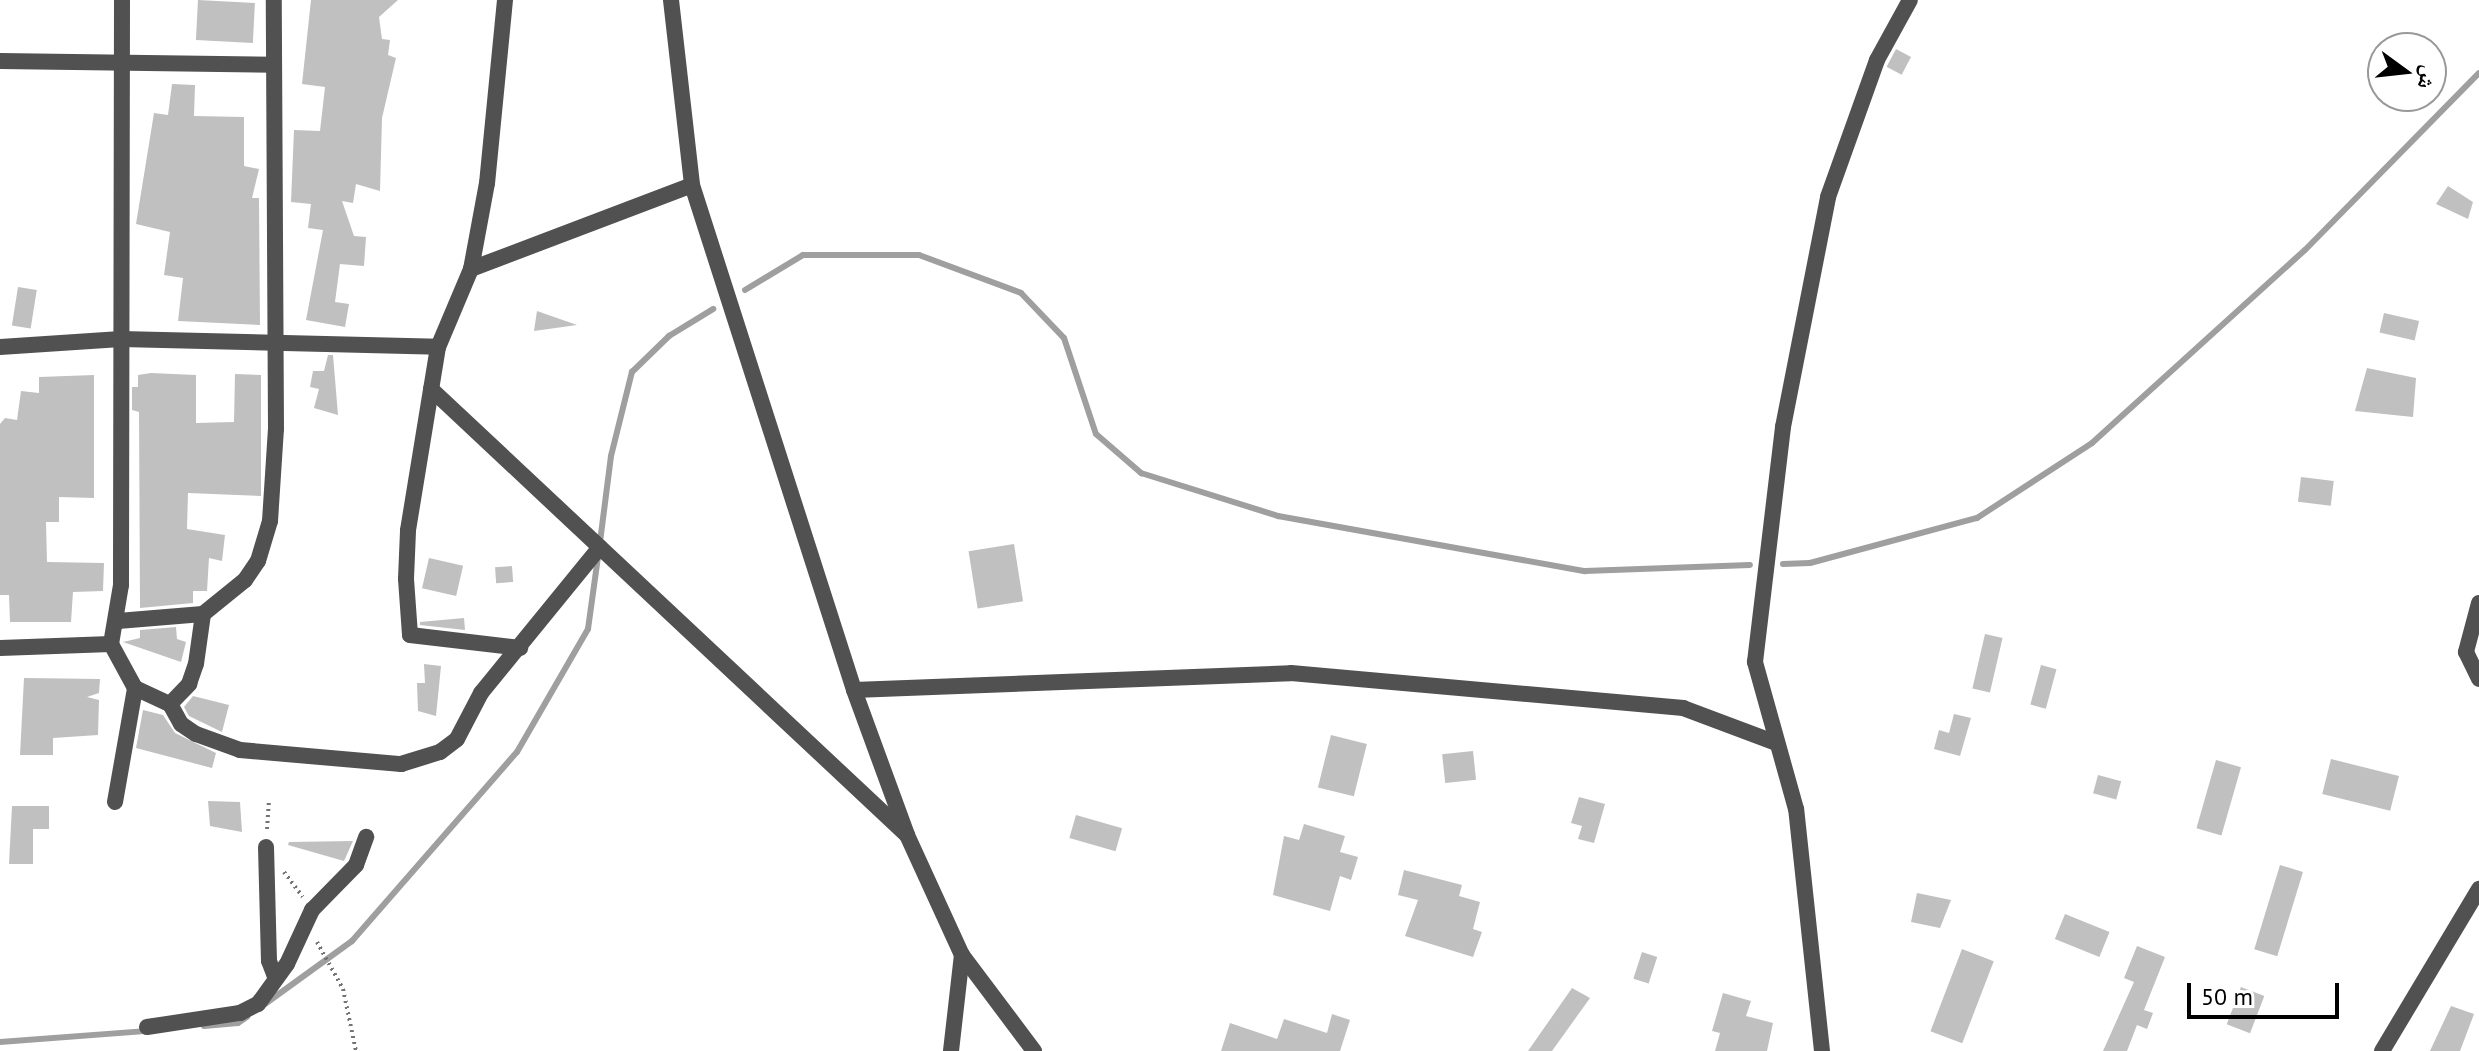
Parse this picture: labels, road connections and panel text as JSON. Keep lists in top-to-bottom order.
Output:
{
  "scale_bar": "50 m",
  "north": "right"
}
